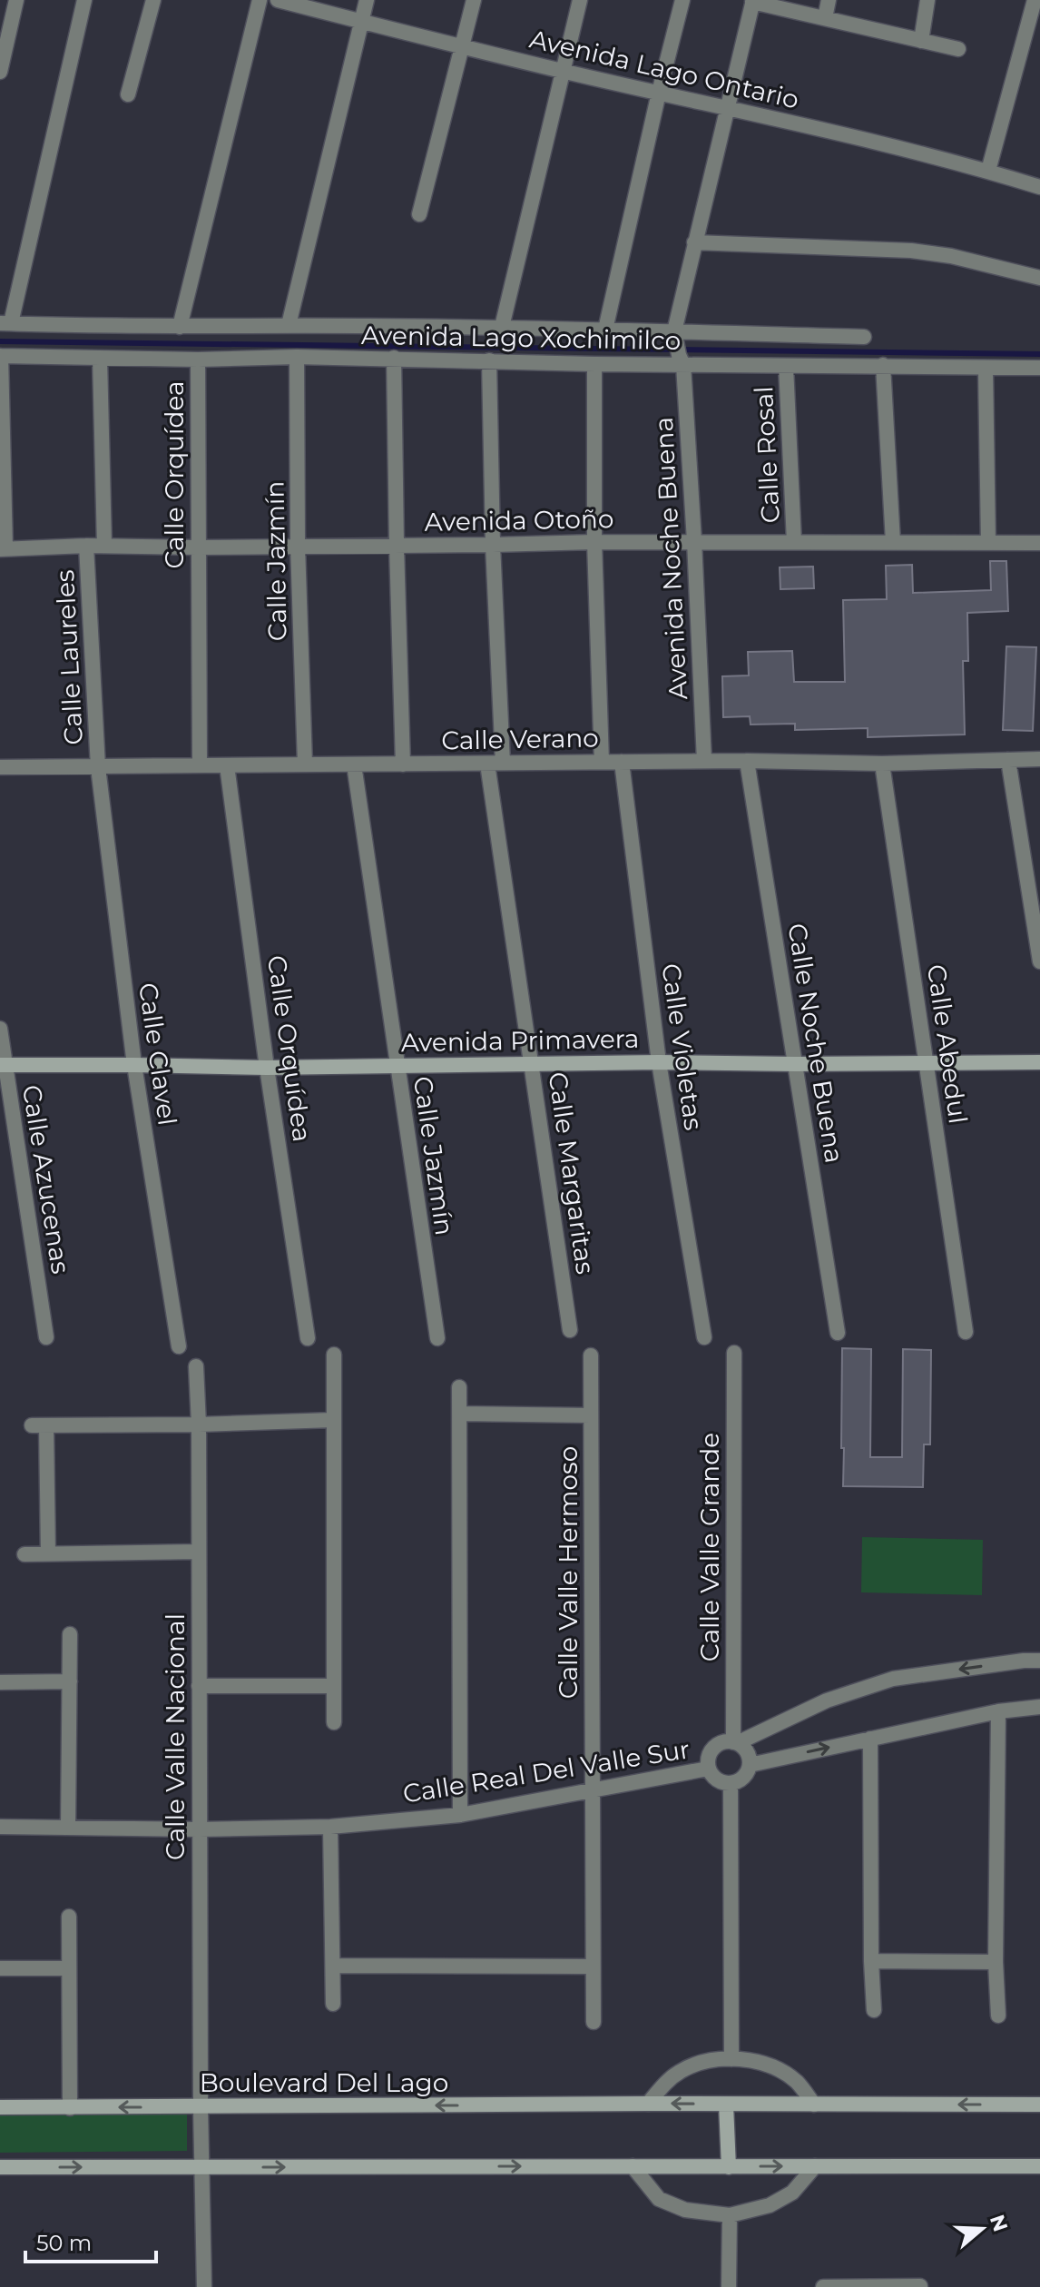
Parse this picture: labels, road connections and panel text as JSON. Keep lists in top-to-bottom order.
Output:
{
  "streets": {
    "street": [
      "Avenida Lago Ontario",
      "Avenida Lago Xochimilco",
      "Calle Rosal",
      "Calle Orquídea",
      "Avenida Otoño",
      "Avenida Noche Buena",
      "Calle Jazmín",
      "Calle Laureles",
      "Calle Verano",
      "Avenida Primavera",
      "Calle Noche Buena",
      "Calle Abedul",
      "Calle Violetas",
      "Calle Clavel",
      "Calle Margaritas",
      "Calle Azucenas",
      "Calle Valle Grande",
      "Calle Valle Hermoso",
      "Calle Valle Nacional",
      "Calle Real Del Valle Sur",
      "Boulevard Del Lago"
    ]
  },
  "crossings": [
    ["Avenida Lago Ontario", "Avenida Noche Buena"],
    ["Avenida Lago Xochimilco", "Calle Rosal"],
    ["Avenida Lago Xochimilco", "Calle Orquídea"],
    ["Avenida Lago Xochimilco", "Avenida Noche Buena"],
    ["Avenida Lago Xochimilco", "Calle Jazmín"],
    ["Avenida Lago Xochimilco", "Calle Laureles"],
    ["Avenida Lago Xochimilco", "Calle Margaritas"],
    ["Calle Rosal", "Avenida Otoño"],
    ["Calle Orquídea", "Avenida Otoño"],
    ["Calle Orquídea", "Calle Verano"],
    ["Calle Orquídea", "Avenida Primavera"],
    ["Avenida Otoño", "Avenida Noche Buena"],
    ["Avenida Otoño", "Calle Jazmín"],
    ["Avenida Otoño", "Calle Laureles"],
    ["Avenida Otoño", "Calle Margaritas"],
    ["Avenida Noche Buena", "Calle Verano"],
    ["Calle Jazmín", "Calle Verano"],
    ["Calle Jazmín", "Avenida Primavera"],
    ["Calle Laureles", "Calle Verano"],
    ["Calle Laureles", "Calle Clavel"],
    ["Calle Verano", "Calle Noche Buena"],
    ["Calle Verano", "Calle Abedul"],
    ["Calle Verano", "Calle Violetas"],
    ["Calle Verano", "Calle Clavel"],
    ["Calle Verano", "Calle Margaritas"],
    ["Avenida Primavera", "Calle Noche Buena"],
    ["Avenida Primavera", "Calle Abedul"],
    ["Avenida Primavera", "Calle Violetas"],
    ["Avenida Primavera", "Calle Clavel"],
    ["Avenida Primavera", "Calle Margaritas"],
    ["Avenida Primavera", "Calle Azucenas"],
    ["Calle Valle Grande", "Calle Real Del Valle Sur"],
    ["Calle Valle Hermoso", "Calle Real Del Valle Sur"],
    ["Calle Valle Nacional", "Calle Real Del Valle Sur"],
    ["Calle Valle Nacional", "Boulevard Del Lago"]
  ],
  "scale_bar": "50 m",
  "north": "right"
}
